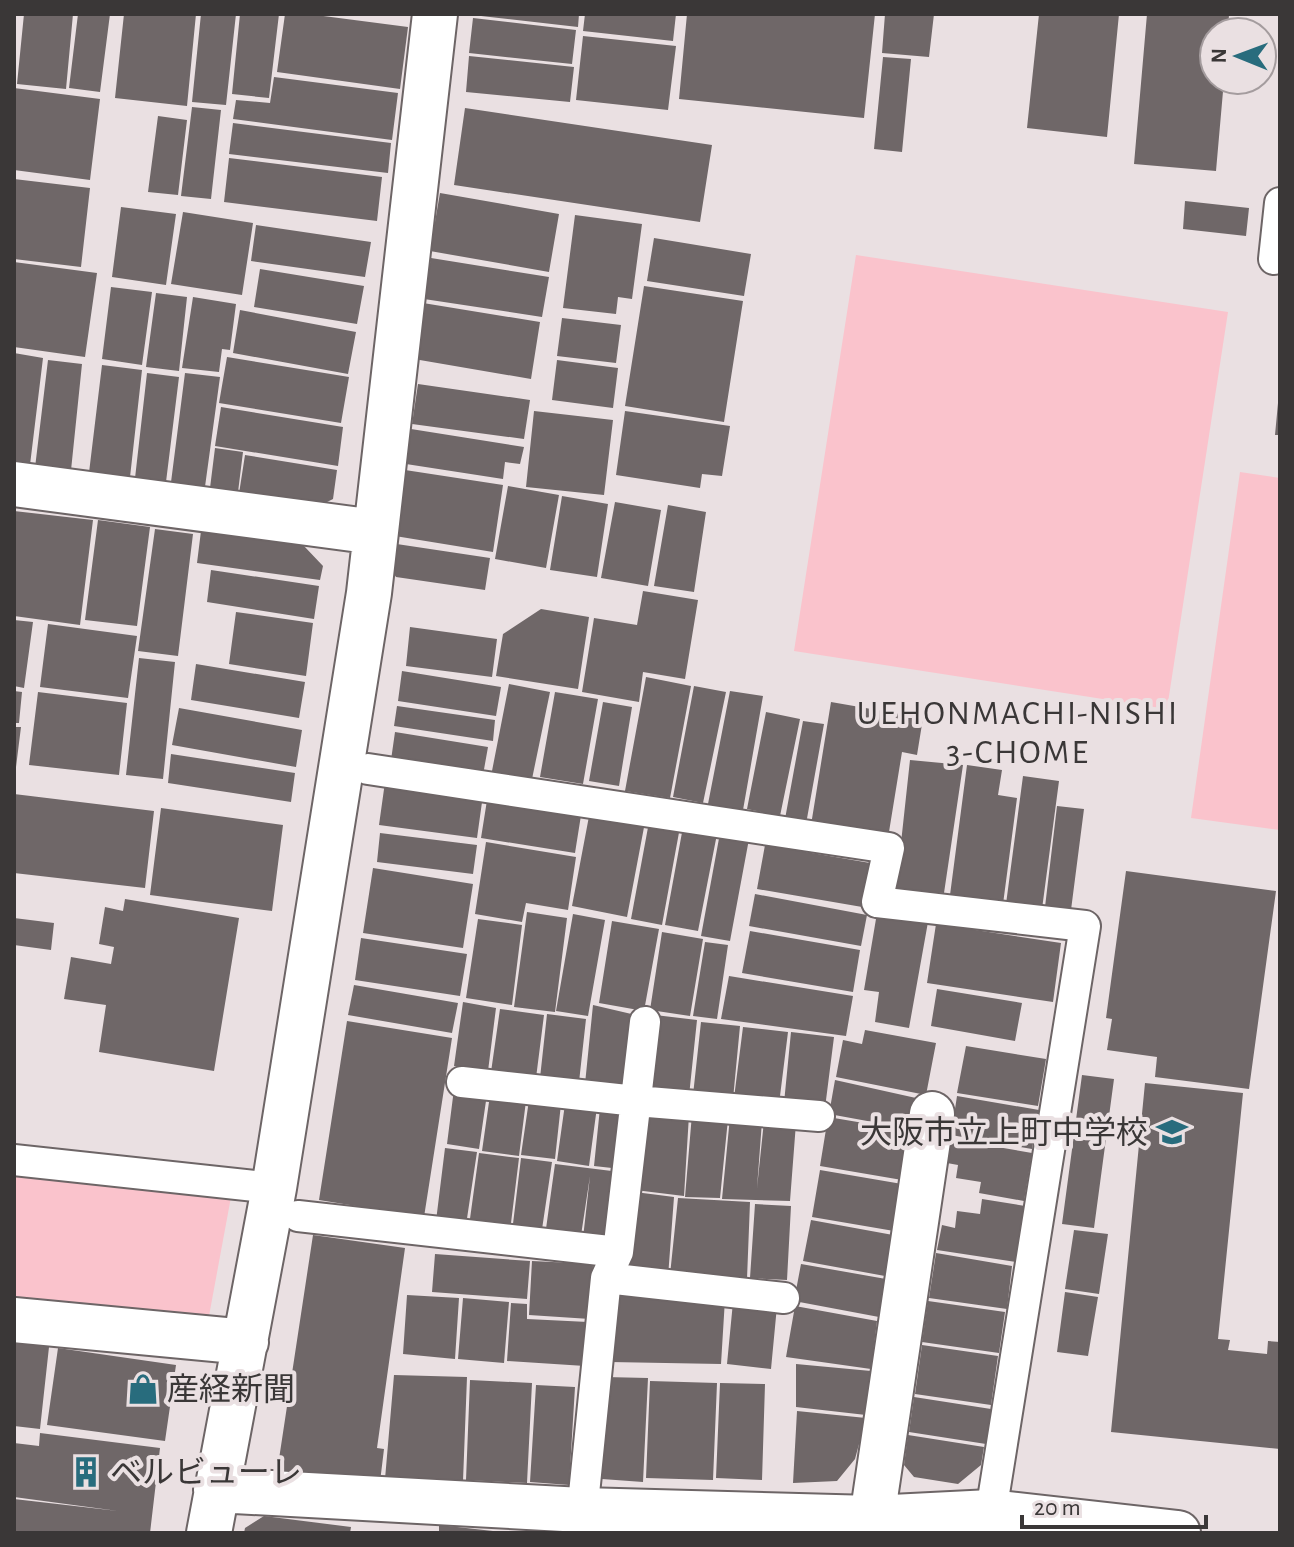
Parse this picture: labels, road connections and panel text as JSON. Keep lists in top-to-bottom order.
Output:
{
  "districts": ["UEHONMACHI-NISHI 3-CHOME"],
  "places": {
    "school or university": ["大阪市立上町中学校"],
    "shop": ["産経新聞"],
    "building": ["ベルビューレ"]
  },
  "scale_bar": "20 m",
  "north": "left"
}
